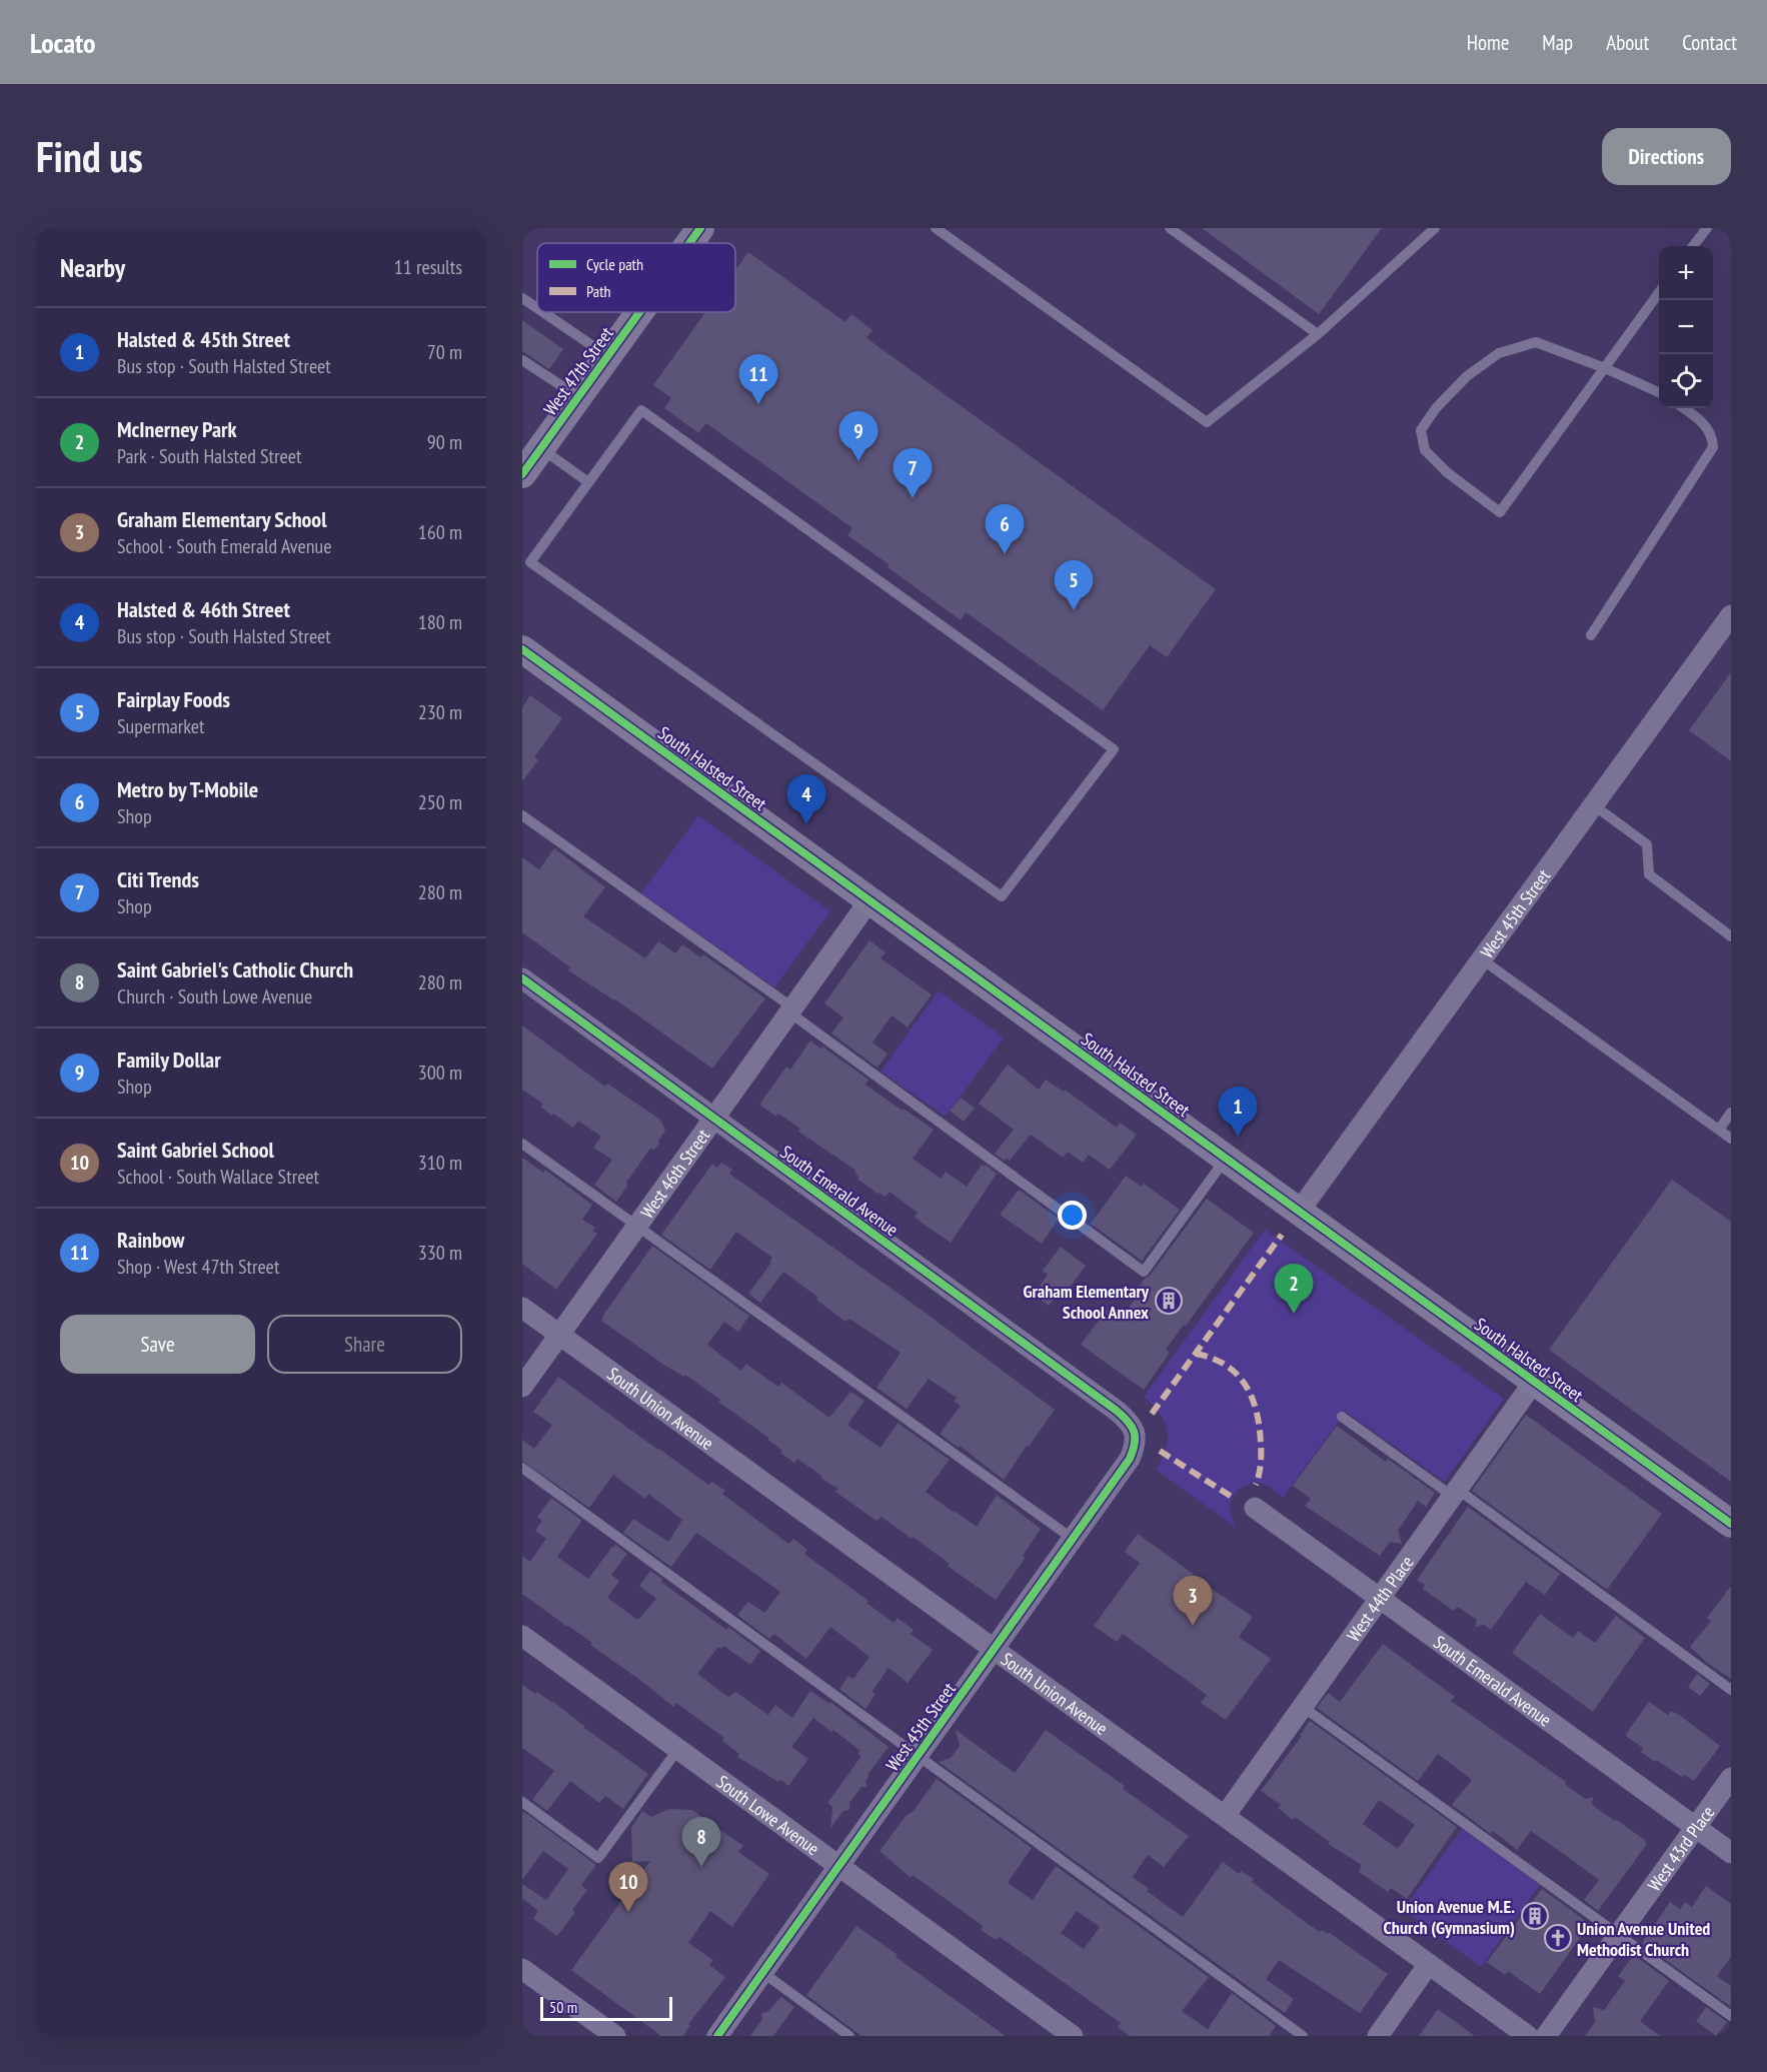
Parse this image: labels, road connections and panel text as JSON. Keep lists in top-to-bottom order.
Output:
{
  "streets": {
    "main road": ["West 47th Street", "South Halsted Street"],
    "street": [
      "West 45th Street",
      "West 46th Street",
      "South Emerald Avenue",
      "South Union Avenue",
      "West 44th Place",
      "South Lowe Avenue",
      "West 43rd Place"
    ]
  },
  "crossings": [
    ["South Halsted Street", "West 45th Street"],
    ["South Halsted Street", "West 46th Street"],
    ["South Halsted Street", "West 44th Place"],
    ["West 45th Street", "South Emerald Avenue"],
    ["West 45th Street", "South Union Avenue"],
    ["West 45th Street", "South Lowe Avenue"],
    ["West 46th Street", "South Emerald Avenue"],
    ["West 46th Street", "South Union Avenue"],
    ["South Emerald Avenue", "West 44th Place"],
    ["South Emerald Avenue", "West 43rd Place"],
    ["South Union Avenue", "West 44th Place"]
  ],
  "places": {
    "building": ["Graham Elementary School Annex", "Union Avenue M.E. Church (Gymnasium)"],
    "church": ["Union Avenue United Methodist Church"]
  },
  "legend": ["Cycle path", "Path"],
  "scale_bar": "50 m",
  "page": {
    "header": "Locato",
    "nav": [
      "Home",
      "Map",
      "About",
      "Contact"
    ],
    "buttons": [
      "Directions",
      ["Save", "Share"]
    ],
    "title": "Find us",
    "heading": ["Nearby", "11 results"],
    "map_buttons": ["+", "−"],
    "list": [
      {
        "mark": "1",
        "name": "Halsted & 45th Street",
        "note": "Bus stop · South Halsted Street",
        "value": "70 m"
      },
      {
        "mark": "2",
        "name": "McInerney Park",
        "note": "Park · South Halsted Street",
        "value": "90 m"
      },
      {
        "mark": "3",
        "name": "Graham Elementary School",
        "note": "School · South Emerald Avenue",
        "value": "160 m"
      },
      {
        "mark": "4",
        "name": "Halsted & 46th Street",
        "note": "Bus stop · South Halsted Street",
        "value": "180 m"
      },
      {
        "mark": "5",
        "name": "Fairplay Foods",
        "note": "Supermarket",
        "value": "230 m"
      },
      {
        "mark": "6",
        "name": "Metro by T-Mobile",
        "note": "Shop",
        "value": "250 m"
      },
      {
        "mark": "7",
        "name": "Citi Trends",
        "note": "Shop",
        "value": "280 m"
      },
      {
        "mark": "8",
        "name": "Saint Gabriel's Catholic Church",
        "note": "Church · South Lowe Avenue",
        "value": "280 m"
      },
      {
        "mark": "9",
        "name": "Family Dollar",
        "note": "Shop",
        "value": "300 m"
      },
      {
        "mark": "10",
        "name": "Saint Gabriel School",
        "note": "School · South Wallace Street",
        "value": "310 m"
      },
      {
        "mark": "11",
        "name": "Rainbow",
        "note": "Shop · West 47th Street",
        "value": "330 m"
      }
    ],
    "pins": [
      "11",
      "9",
      "7",
      "6",
      "5",
      "4",
      "1",
      "2",
      "3",
      "8",
      "10"
    ],
    "scale": "50 m"
  }
}
